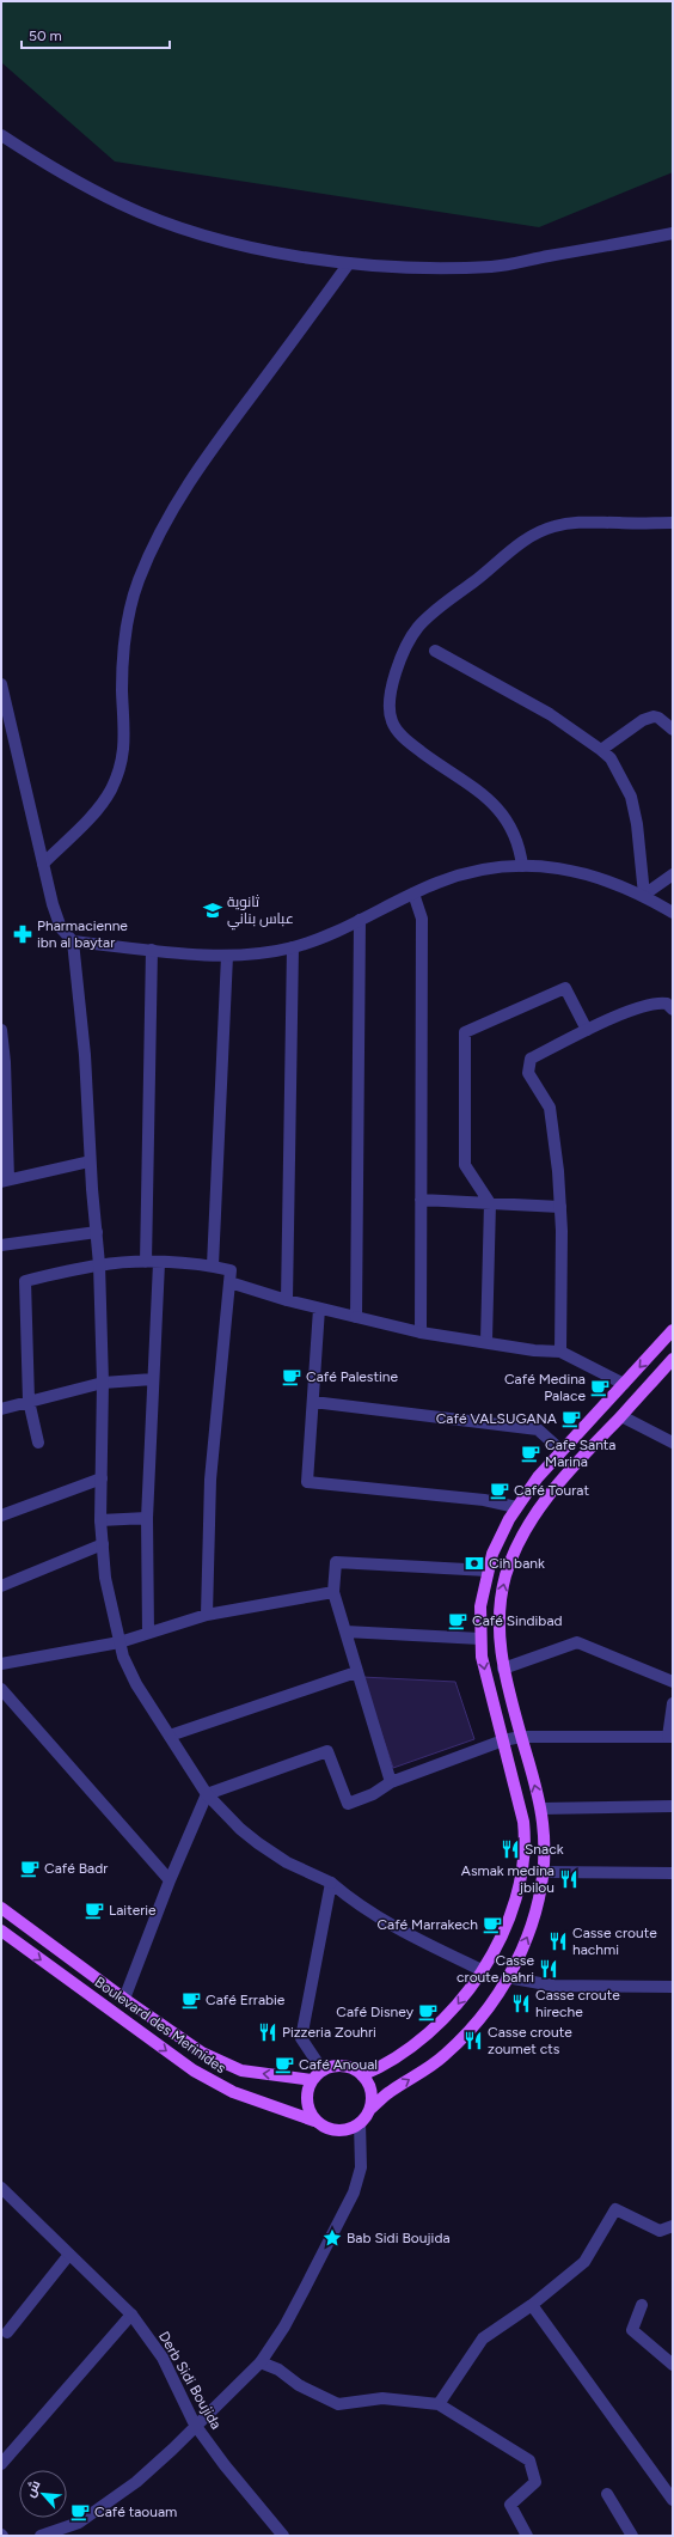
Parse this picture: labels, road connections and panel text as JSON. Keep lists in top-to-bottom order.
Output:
{
  "streets": {
    "main road": ["Boulevard des Merinides"],
    "street": ["Derb Sidi Boujida"]
  },
  "places": {
    "school or university": ["ثانوية عباس بناني"],
    "pharmacy": ["Pharmacienne ibn al baytar"],
    "cafe": [
      "Café Palestine",
      "Café Medina Palace",
      "Café VALSUGANA",
      "Cafe Santa Marina",
      "Café Tourat",
      "Café Sindibad",
      "Café Badr",
      "Laiterie",
      "Café Marrakech",
      "Café Errabie",
      "Café Disney",
      "Café Anoual",
      "Café taouam"
    ],
    "bank": ["Cih bank"],
    "restaurant": [
      "Snack",
      "Asmak medina jbilou",
      "Casse croute hachmi",
      "Casse croute bahri",
      "Casse croute hireche",
      "Pizzeria Zouhri",
      "Casse croute zoumet cts"
    ],
    "place": ["Bab Sidi Boujida"]
  },
  "scale_bar": "50 m",
  "north": "top left"
}
